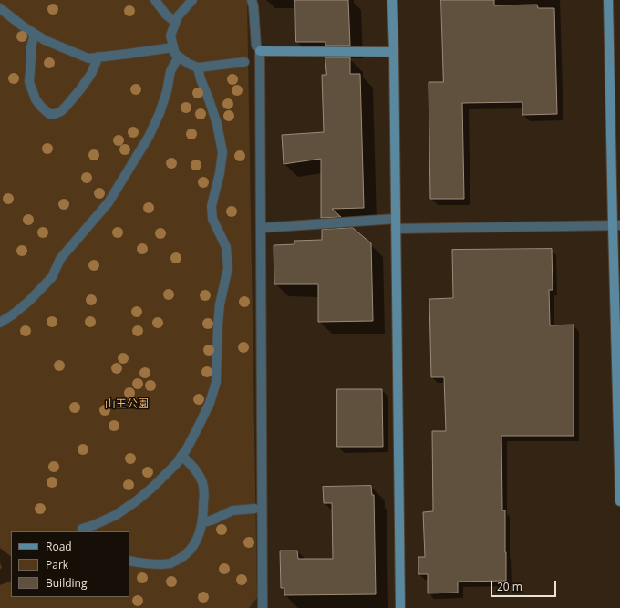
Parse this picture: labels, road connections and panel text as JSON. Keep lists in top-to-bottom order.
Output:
{
  "parks": ["山王公園"],
  "legend": ["Road", "Park", "Building"],
  "scale_bar": "20 m"
}
